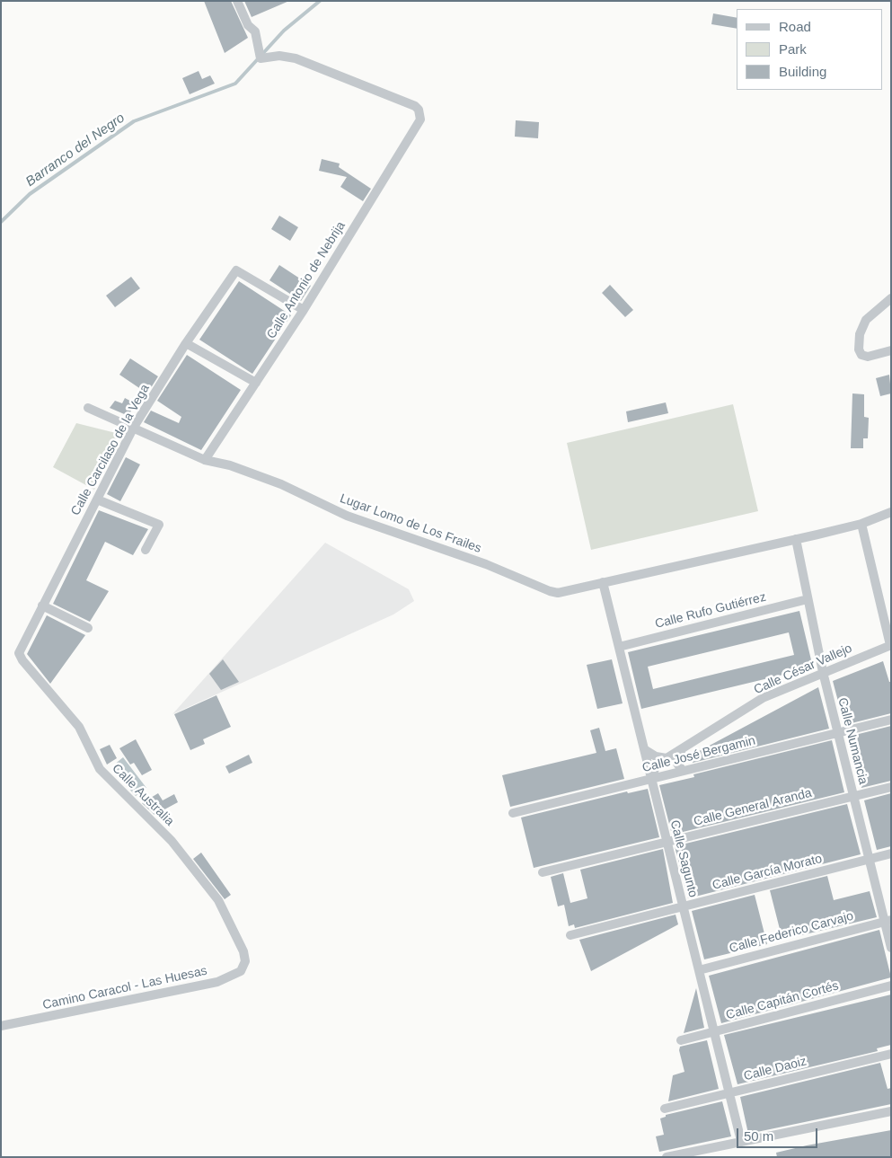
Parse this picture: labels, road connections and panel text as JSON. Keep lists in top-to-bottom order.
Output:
{
  "streets": {
    "street": [
      "Calle Antonio de Nebrija",
      "Calle Carcilaso de la Vega",
      "Lugar Lomo de Los Frailes",
      "Calle Rufo Gutiérrez",
      "Calle César Vallejo",
      "Calle Numancia",
      "Calle José Bergamin",
      "Calle Australia",
      "Calle General Aranda",
      "Calle Sagunto",
      "Calle García Morato",
      "Calle Federico Carvajo",
      "Camino Caracol - Las Huesas",
      "Calle Capitán Cortés",
      "Calle Daoiz"
    ]
  },
  "crossings": [
    ["Calle Antonio de Nebrija", "Calle Carcilaso de la Vega"],
    ["Calle Antonio de Nebrija", "Lugar Lomo de Los Frailes"],
    ["Calle Carcilaso de la Vega", "Lugar Lomo de Los Frailes"],
    ["Calle Carcilaso de la Vega", "Calle Australia"],
    ["Lugar Lomo de Los Frailes", "Calle Sagunto"],
    ["Calle Rufo Gutiérrez", "Calle Numancia"],
    ["Calle Rufo Gutiérrez", "Calle Sagunto"],
    ["Calle César Vallejo", "Calle Numancia"],
    ["Calle César Vallejo", "Calle José Bergamin"],
    ["Calle César Vallejo", "Calle Sagunto"],
    ["Calle Numancia", "Calle José Bergamin"],
    ["Calle Numancia", "Calle General Aranda"],
    ["Calle Numancia", "Calle García Morato"],
    ["Calle Numancia", "Calle Federico Carvajo"],
    ["Calle José Bergamin", "Calle Sagunto"],
    ["Calle Australia", "Camino Caracol - Las Huesas"],
    ["Calle General Aranda", "Calle Sagunto"],
    ["Calle Sagunto", "Calle García Morato"],
    ["Calle Sagunto", "Calle Federico Carvajo"],
    ["Calle Sagunto", "Calle Capitán Cortés"],
    ["Calle Sagunto", "Calle Daoiz"]
  ],
  "water": ["Barranco del Negro"],
  "legend": ["Road", "Park", "Building"],
  "scale_bar": "50 m"
}
